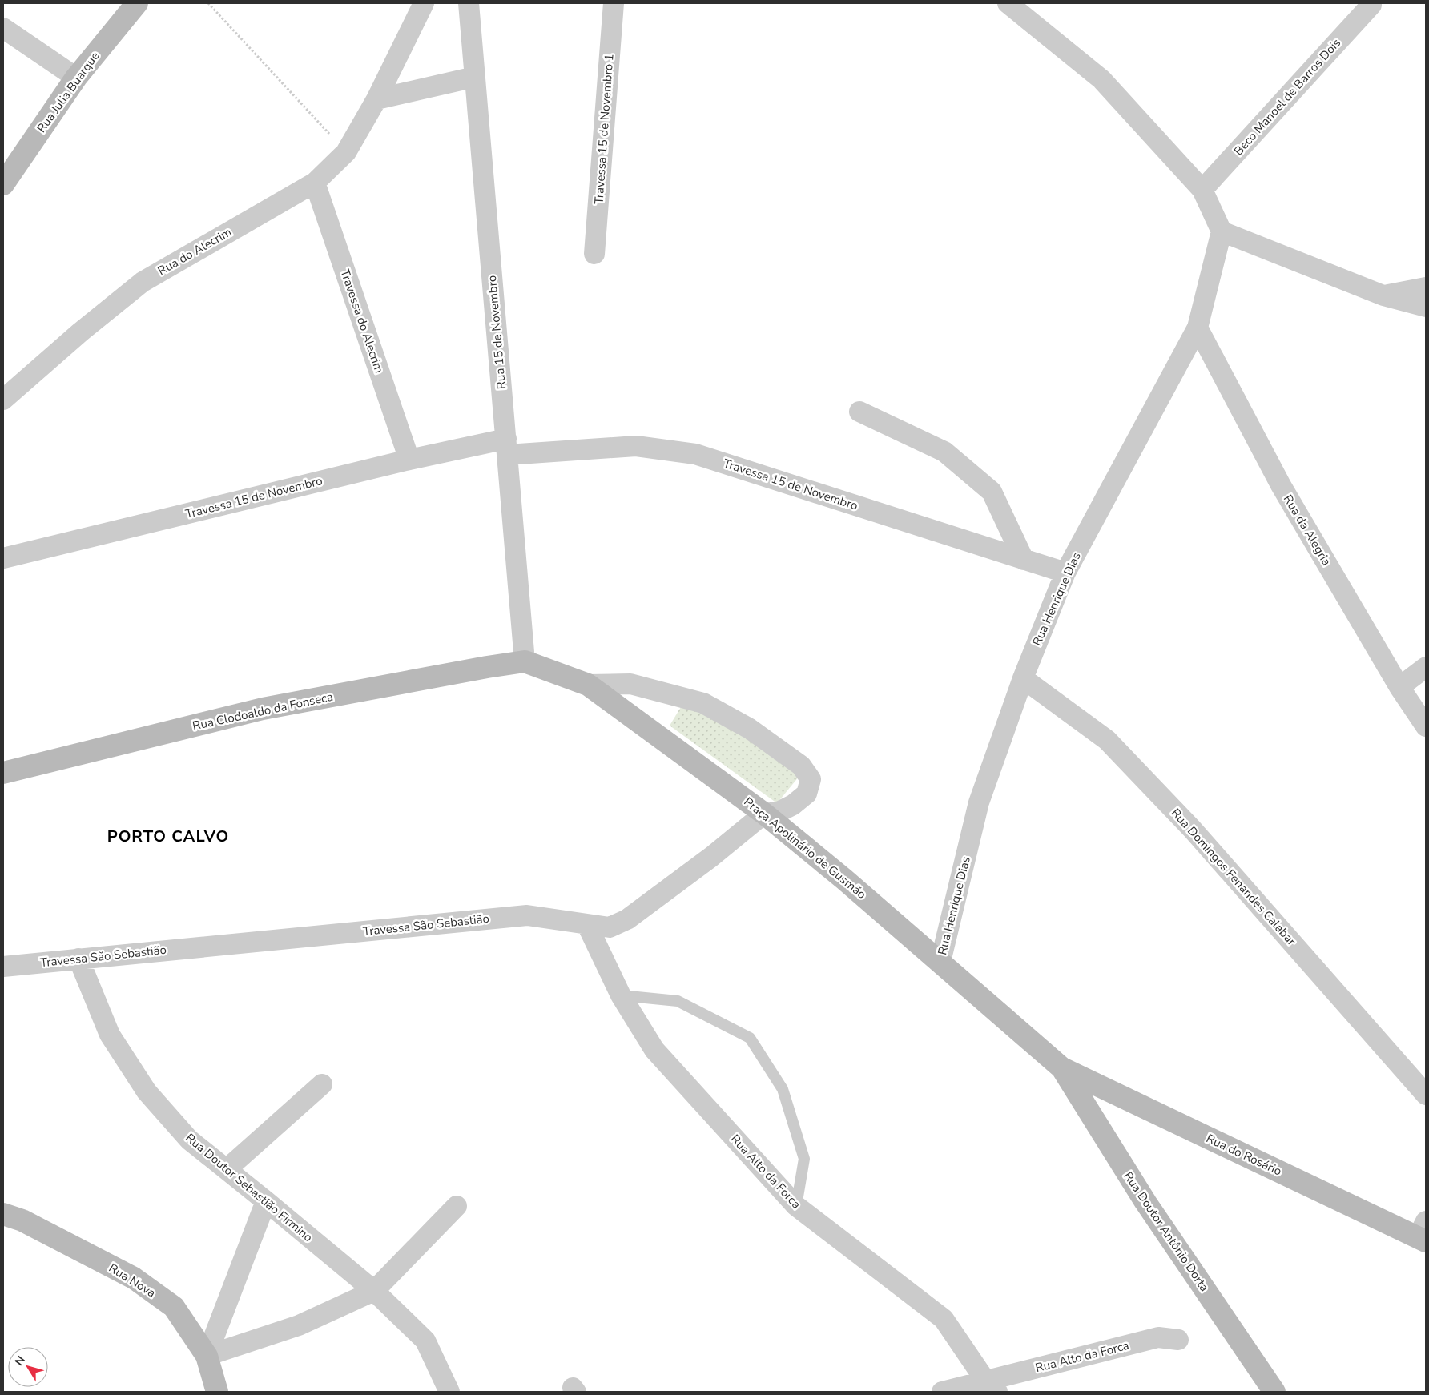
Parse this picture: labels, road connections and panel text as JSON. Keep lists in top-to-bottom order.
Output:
{
  "streets": {
    "street": [
      "Rua Julia Buarque",
      "Beco Manoel de Barros Dois",
      "Travessa 15 de Novembro 1",
      "Rua do Alecrim",
      "Travessa do Alecrim",
      "Rua 15 de Novembro",
      "Travessa 15 de Novembro",
      "Rua da Alegria",
      "Rua Henrique Dias",
      "Rua Clodoaldo da Fonseca",
      "Praça Apolinário de Gusmão",
      "Rua Domingos Fenandes Calabar",
      "Travessa São Sebastião",
      "Rua do Rosário",
      "Rua Alto da Forca",
      "Rua Doutor Sebastião Firmino",
      "Rua Doutor Antônio Dorta",
      "Rua Nova"
    ]
  },
  "crossings": [
    ["Rua do Alecrim", "Travessa do Alecrim"],
    ["Travessa do Alecrim", "Travessa 15 de Novembro"],
    ["Rua 15 de Novembro", "Travessa 15 de Novembro"],
    ["Rua 15 de Novembro", "Rua Clodoaldo da Fonseca"],
    ["Rua 15 de Novembro", "Praça Apolinário de Gusmão"],
    ["Travessa 15 de Novembro", "Rua Henrique Dias"],
    ["Rua da Alegria", "Rua Henrique Dias"],
    ["Rua Henrique Dias", "Praça Apolinário de Gusmão"],
    ["Rua Henrique Dias", "Rua Domingos Fenandes Calabar"],
    ["Rua Clodoaldo da Fonseca", "Praça Apolinário de Gusmão"],
    ["Praça Apolinário de Gusmão", "Travessa São Sebastião"],
    ["Praça Apolinário de Gusmão", "Rua do Rosário"],
    ["Praça Apolinário de Gusmão", "Rua Doutor Antônio Dorta"],
    ["Travessa São Sebastião", "Rua Alto da Forca"],
    ["Travessa São Sebastião", "Rua Doutor Sebastião Firmino"],
    ["Rua do Rosário", "Rua Doutor Antônio Dorta"]
  ],
  "districts": ["PORTO CALVO"],
  "north": "top left"
}
